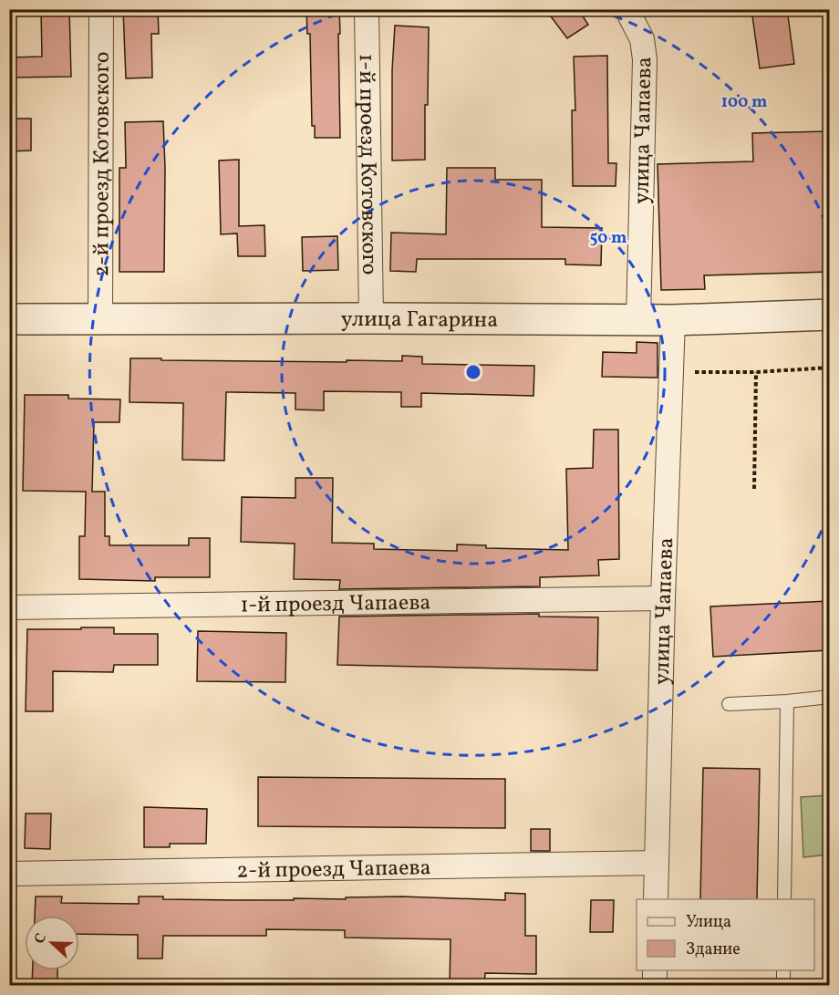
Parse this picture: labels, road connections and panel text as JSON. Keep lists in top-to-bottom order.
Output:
{
  "streets": {
    "street": [
      "улица Чапаева",
      "2-й проезд Котовского",
      "1-й проезд Котовского",
      "улица Гагарина",
      "1-й проезд Чапаева",
      "2-й проезд Чапаева"
    ]
  },
  "crossings": [
    ["улица Чапаева", "улица Гагарина"],
    ["улица Чапаева", "1-й проезд Чапаева"],
    ["улица Чапаева", "2-й проезд Чапаева"],
    ["2-й проезд Котовского", "улица Гагарина"],
    ["1-й проезд Котовского", "улица Гагарина"]
  ],
  "legend": ["Улица", "Здание"],
  "north": "left",
  "rings": ["100 m", "50 m"]
}
